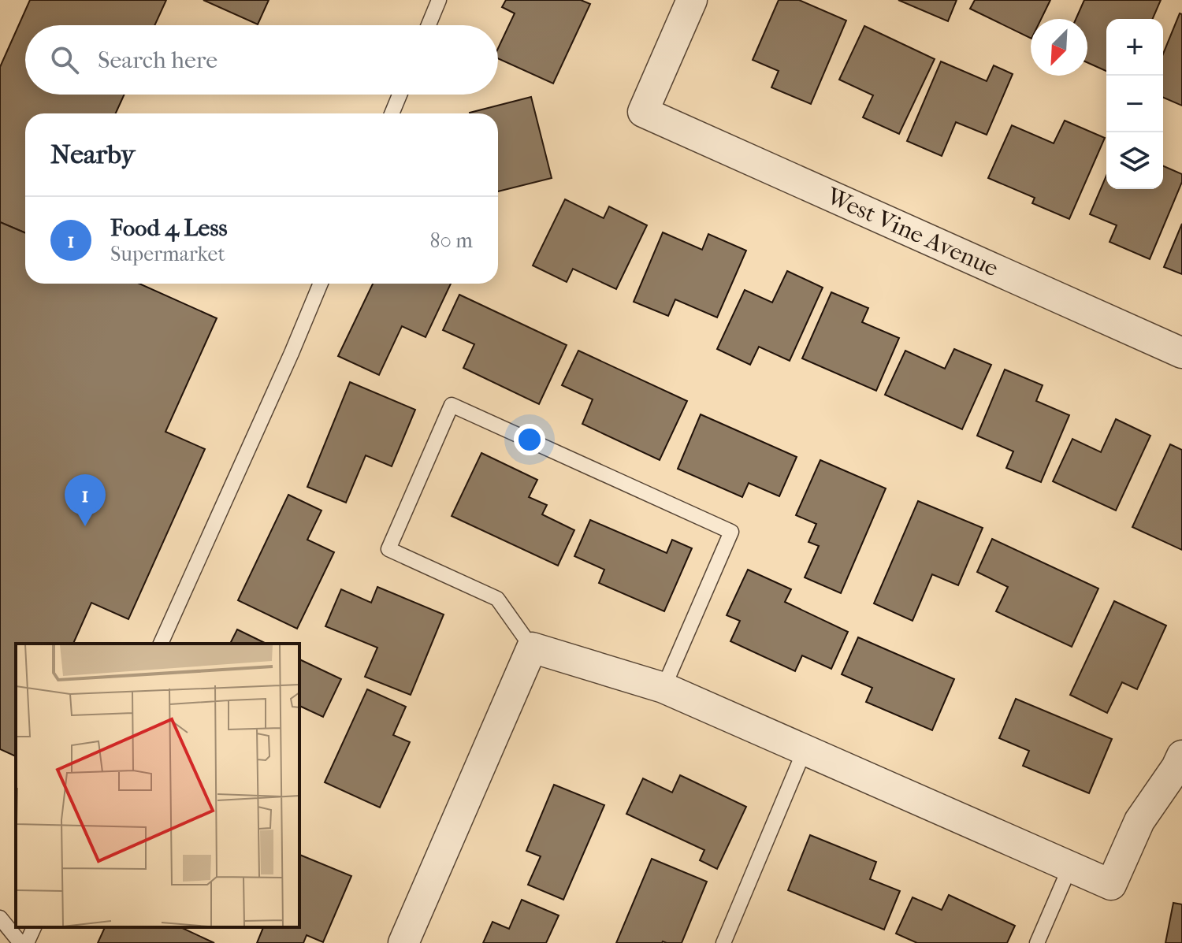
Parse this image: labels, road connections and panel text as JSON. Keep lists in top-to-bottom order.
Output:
{
  "streets": {
    "street": ["West Vine Avenue"]
  },
  "north": "bottom left",
  "page": {
    "map_buttons": ["+", "−"],
    "search": "Search here",
    "heading": "Nearby",
    "list": [
      {
        "mark": "1",
        "name": "Food 4 Less",
        "note": "Supermarket",
        "value": "80 m"
      }
    ],
    "pins": "1"
  }
}
